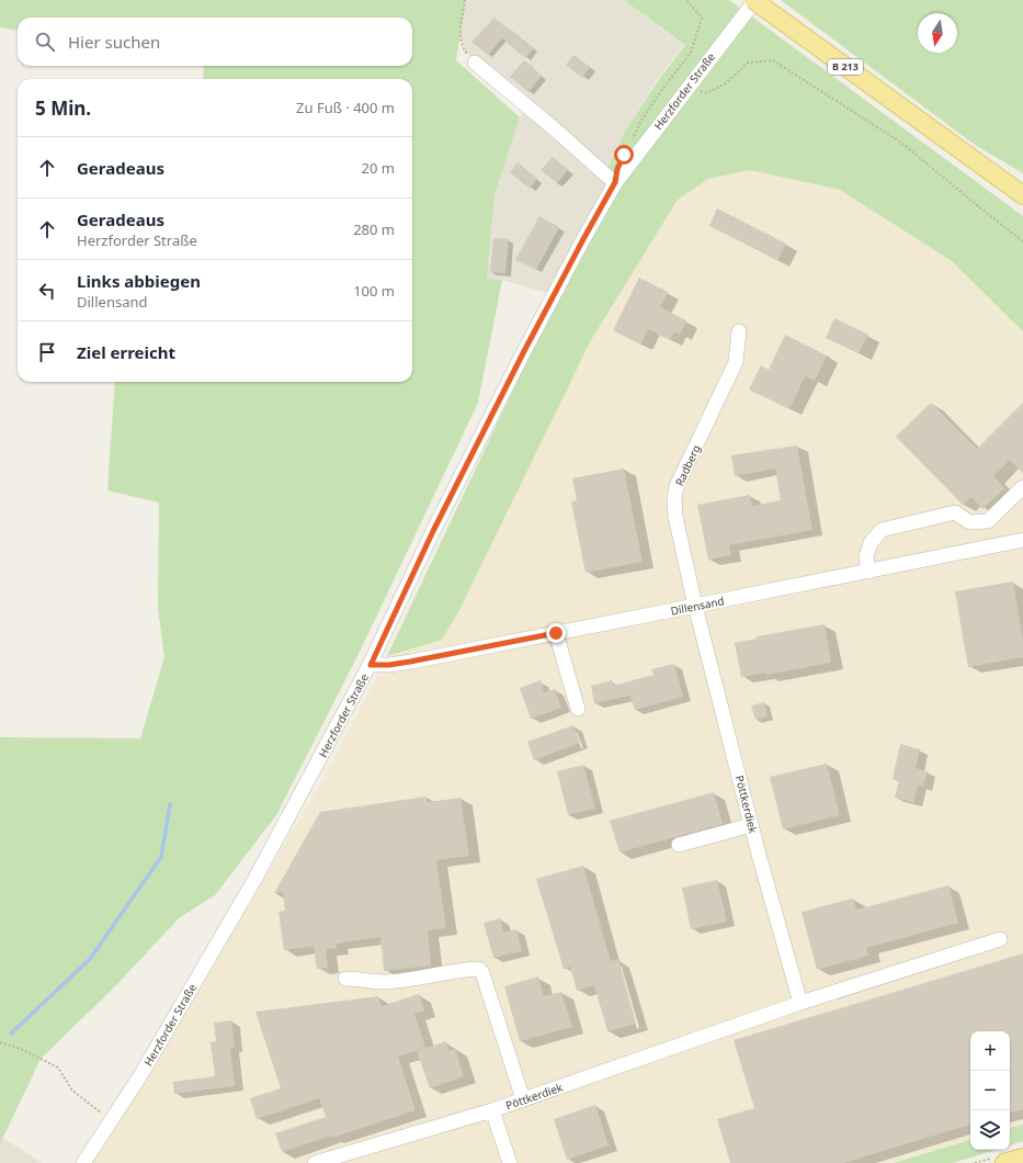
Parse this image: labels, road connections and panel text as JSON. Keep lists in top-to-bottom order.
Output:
{
  "streets": {
    "main road": ["B 213"],
    "street": [
      "Herzforder Straße",
      "Radberg",
      "Dillensand",
      "Pöttkerdiek"
    ]
  },
  "crossings": [
    ["B 213", "Herzforder Straße"],
    ["Herzforder Straße", "Dillensand"],
    ["Radberg", "Dillensand"],
    ["Radberg", "Pöttkerdiek"],
    ["Dillensand", "Pöttkerdiek"]
  ],
  "north": "bottom",
  "page": {
    "search": "Hier suchen",
    "heading": ["5 Min.", "Zu Fuß · 400 m"],
    "list": [
      ["Geradeaus", "20 m"],
      ["Geradeaus", "Herzforder Straße", "280 m"],
      ["Links abbiegen", "Dillensand", "100 m"],
      "Ziel erreicht"
    ],
    "map_buttons": ["+", "−"]
  }
}
